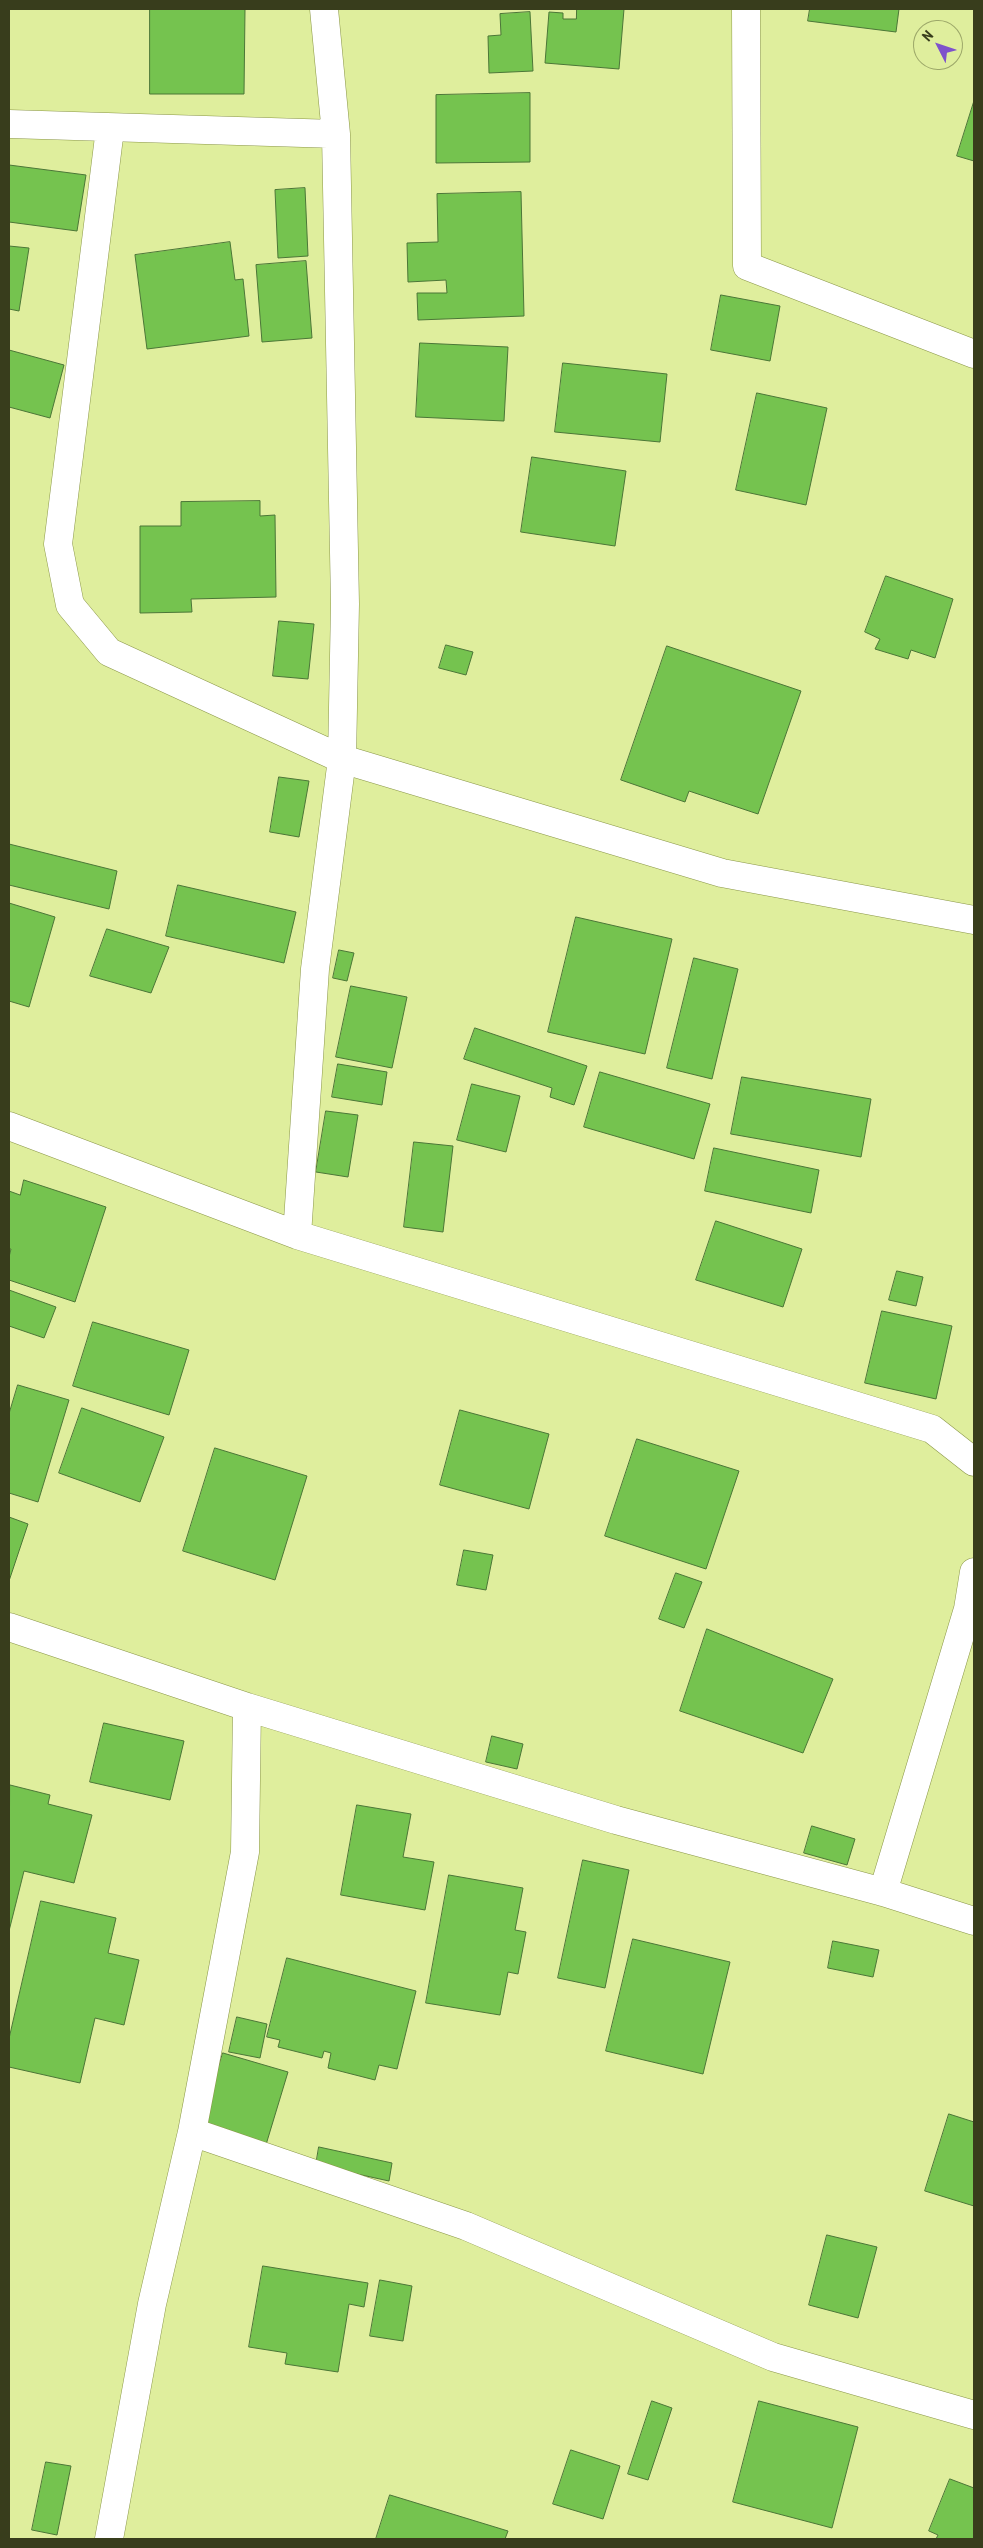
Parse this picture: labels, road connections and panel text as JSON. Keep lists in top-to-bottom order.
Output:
{
  "north": "top left"
}
